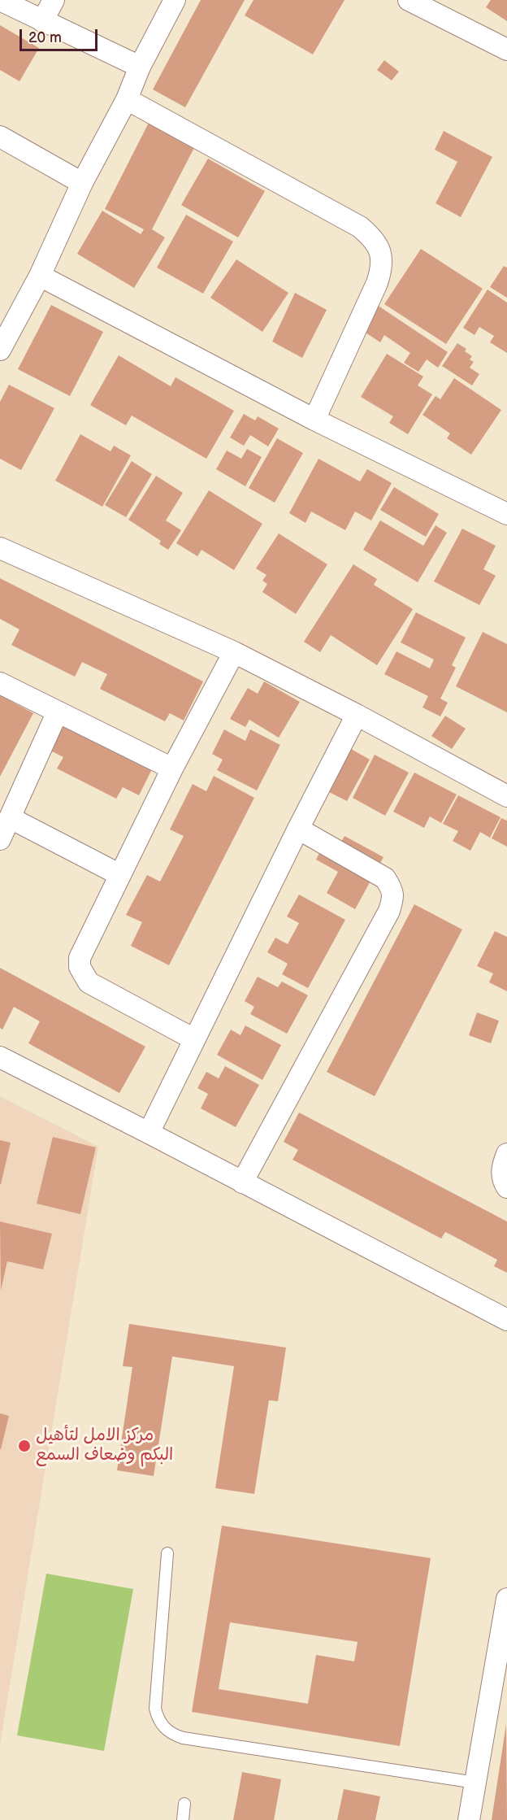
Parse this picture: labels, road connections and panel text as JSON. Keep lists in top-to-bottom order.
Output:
{
  "places": ["مركز الامل لتأهيل البكم وضعاف السمع"],
  "scale_bar": "20 m"
}
